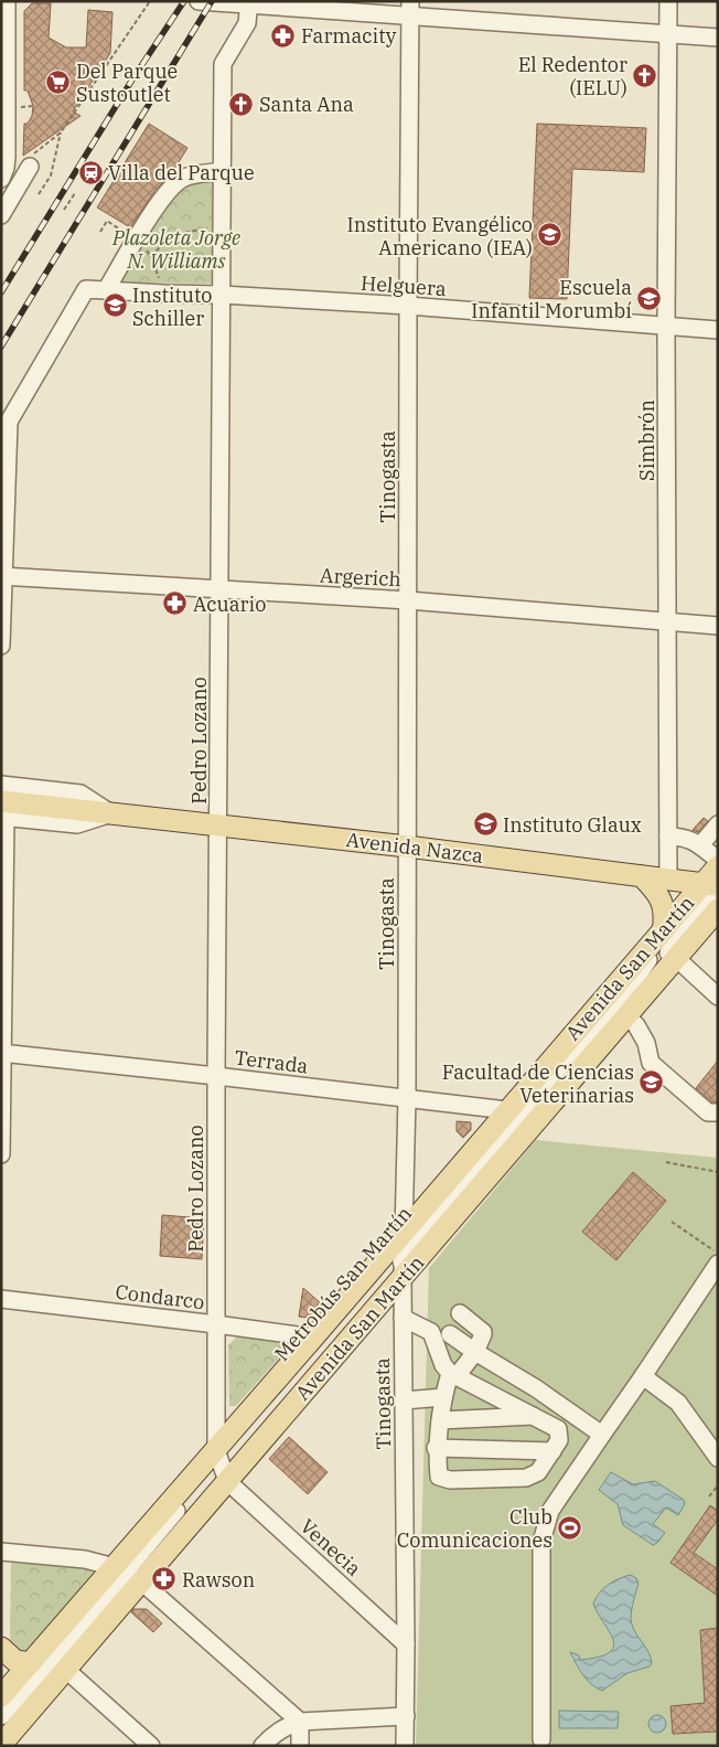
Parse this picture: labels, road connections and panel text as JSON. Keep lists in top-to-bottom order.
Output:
{
  "streets": {
    "main road": ["Avenida Nazca", "Avenida San Martín"],
    "street": [
      "Helguera",
      "Simbrón",
      "Tinogasta",
      "Argerich",
      "Pedro Lozano",
      "Terrada",
      "Metrobús San Martín",
      "Condarco",
      "Venecia"
    ]
  },
  "crossings": [
    ["Helguera", "Simbrón"],
    ["Helguera", "Tinogasta"],
    ["Helguera", "Pedro Lozano"],
    ["Simbrón", "Argerich"],
    ["Simbrón", "Avenida Nazca"],
    ["Tinogasta", "Argerich"],
    ["Tinogasta", "Avenida Nazca"],
    ["Tinogasta", "Avenida San Martín"],
    ["Tinogasta", "Terrada"],
    ["Tinogasta", "Metrobús San Martín"],
    ["Tinogasta", "Venecia"],
    ["Argerich", "Pedro Lozano"],
    ["Pedro Lozano", "Avenida Nazca"],
    ["Pedro Lozano", "Avenida San Martín"],
    ["Pedro Lozano", "Terrada"],
    ["Pedro Lozano", "Metrobús San Martín"],
    ["Pedro Lozano", "Condarco"],
    ["Pedro Lozano", "Venecia"],
    ["Avenida Nazca", "Avenida San Martín"],
    ["Avenida San Martín", "Terrada"],
    ["Avenida San Martín", "Metrobús San Martín"],
    ["Avenida San Martín", "Condarco"],
    ["Avenida San Martín", "Venecia"],
    ["Metrobús San Martín", "Venecia"]
  ],
  "parks": ["Plazoleta Jorge N. Williams"],
  "places": {
    "pharmacy": ["Farmacity", "Acuario", "Rawson"],
    "church": ["El Redentor (IELU)", "Santa Ana"],
    "supermarket": ["Del Parque Sustoutlet"],
    "station": ["Villa del Parque"],
    "school or university": [
      "Instituto Evangélico Americano (IEA)",
      "Escuela Infantil Morumbí",
      "Instituto Schiller",
      "Instituto Glaux",
      "Facultad de Ciencias Veterinarias"
    ],
    "sports": ["Club Comunicaciones"]
  }
}
